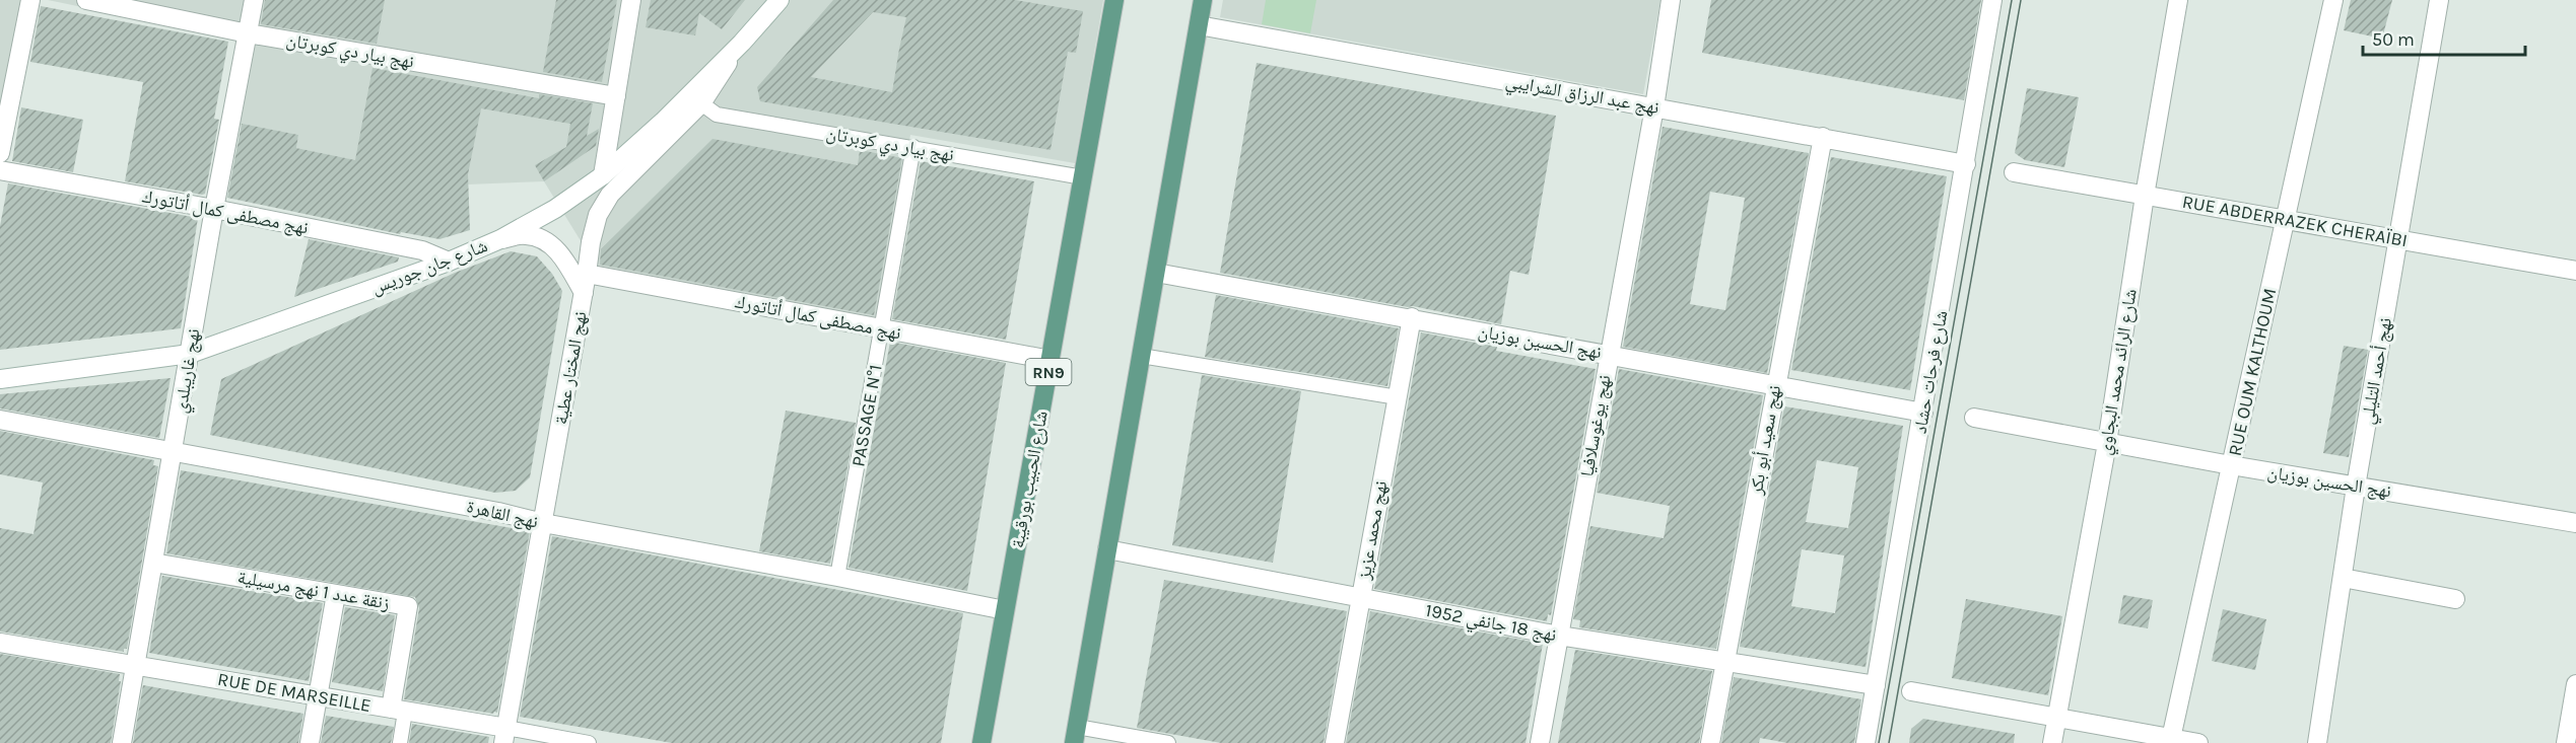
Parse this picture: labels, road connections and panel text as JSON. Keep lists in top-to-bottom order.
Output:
{
  "streets": {
    "main road": ["RN9", "شارع الحبيب بورقيبة"],
    "street": [
      "نهج بيار دي كوبرتان",
      "نهج عبد الرزاق الشرايبي",
      "نهج مصطفى كمال أتاتورك",
      "RUE ABDERRAZEK CHERAÏBI",
      "شارع جان جوريس",
      "نهج الحسين بوزيان",
      "نهج المختار عطية",
      "نهج غاريبلدي",
      "نهج أحمد التليلي",
      "شارع فرحات حشاد",
      "شارع الرائد محمد البجاوي",
      "RUE OUM KALTHOUM",
      "PASSAGE N°1",
      "نهج يوغوسلافيا",
      "نهج سعيد أبو بكر",
      "نهج القاهرة",
      "نهج محمد عزيز",
      "زنقة عدد 1 نهج مرسيلية",
      "نهج 18 جانفي 1952",
      "RUE DE MARSEILLE"
    ]
  },
  "crossings": [
    ["نهج بيار دي كوبرتان", "نهج المختار عطية"],
    ["نهج بيار دي كوبرتان", "نهج غاريبلدي"],
    ["نهج بيار دي كوبرتان", "PASSAGE N°1"],
    ["نهج بيار دي كوبرتان", "شارع الحبيب بورقيبة"],
    ["نهج عبد الرزاق الشرايبي", "شارع فرحات حشاد"],
    ["نهج عبد الرزاق الشرايبي", "نهج يوغوسلافيا"],
    ["نهج عبد الرزاق الشرايبي", "نهج سعيد أبو بكر"],
    ["نهج مصطفى كمال أتاتورك", "شارع جان جوريس"],
    ["نهج مصطفى كمال أتاتورك", "نهج المختار عطية"],
    ["نهج مصطفى كمال أتاتورك", "نهج غاريبلدي"],
    ["نهج مصطفى كمال أتاتورك", "PASSAGE N°1"],
    ["نهج مصطفى كمال أتاتورك", "شارع الحبيب بورقيبة"],
    ["RUE ABDERRAZEK CHERAÏBI", "نهج أحمد التليلي"],
    ["RUE ABDERRAZEK CHERAÏBI", "شارع الرائد محمد البجاوي"],
    ["RUE ABDERRAZEK CHERAÏBI", "RUE OUM KALTHOUM"],
    ["شارع جان جوريس", "نهج المختار عطية"],
    ["شارع جان جوريس", "نهج غاريبلدي"],
    ["نهج الحسين بوزيان", "نهج أحمد التليلي"],
    ["نهج الحسين بوزيان", "شارع فرحات حشاد"],
    ["نهج الحسين بوزيان", "شارع الرائد محمد البجاوي"],
    ["نهج الحسين بوزيان", "RUE OUM KALTHOUM"],
    ["نهج الحسين بوزيان", "نهج يوغوسلافيا"],
    ["نهج الحسين بوزيان", "نهج سعيد أبو بكر"],
    ["نهج الحسين بوزيان", "نهج محمد عزيز"],
    ["نهج المختار عطية", "نهج القاهرة"],
    ["نهج المختار عطية", "RUE DE MARSEILLE"],
    ["نهج غاريبلدي", "نهج القاهرة"],
    ["نهج غاريبلدي", "زنقة عدد 1 نهج مرسيلية"],
    ["نهج غاريبلدي", "RUE DE MARSEILLE"],
    ["شارع فرحات حشاد", "نهج 18 جانفي 1952"],
    ["PASSAGE N°1", "نهج القاهرة"],
    ["نهج يوغوسلافيا", "نهج 18 جانفي 1952"],
    ["نهج سعيد أبو بكر", "نهج 18 جانفي 1952"],
    ["شارع الحبيب بورقيبة", "نهج القاهرة"],
    ["نهج محمد عزيز", "نهج 18 جانفي 1952"],
    ["زنقة عدد 1 نهج مرسيلية", "RUE DE MARSEILLE"]
  ],
  "scale_bar": "50 m"
}
